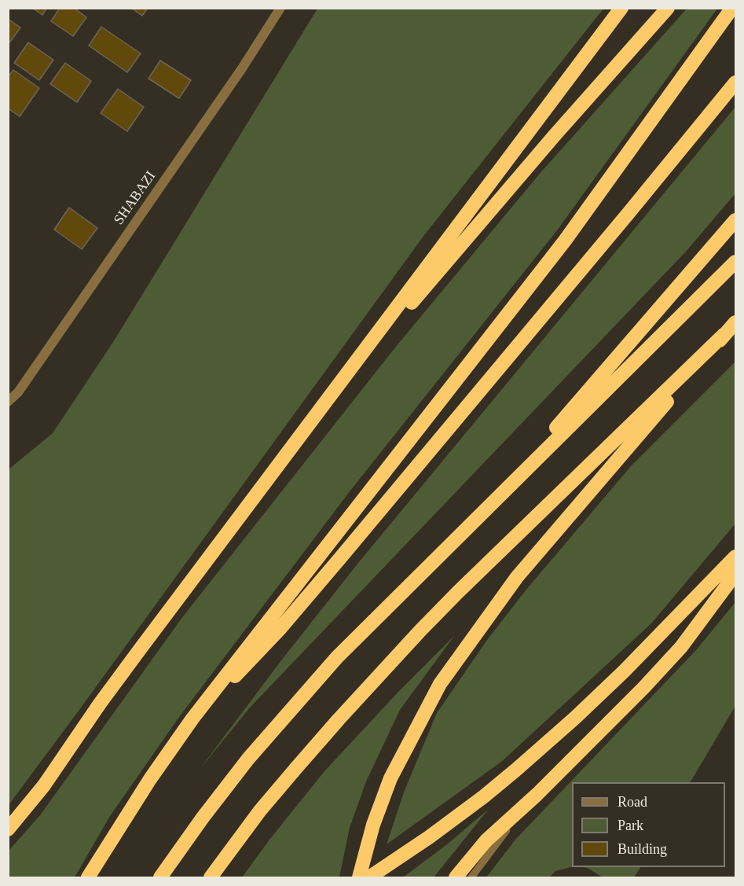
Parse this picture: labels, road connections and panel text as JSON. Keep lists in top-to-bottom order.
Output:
{
  "streets": {
    "street": ["SHABAZI"]
  },
  "legend": ["Road", "Park", "Building"]
}
